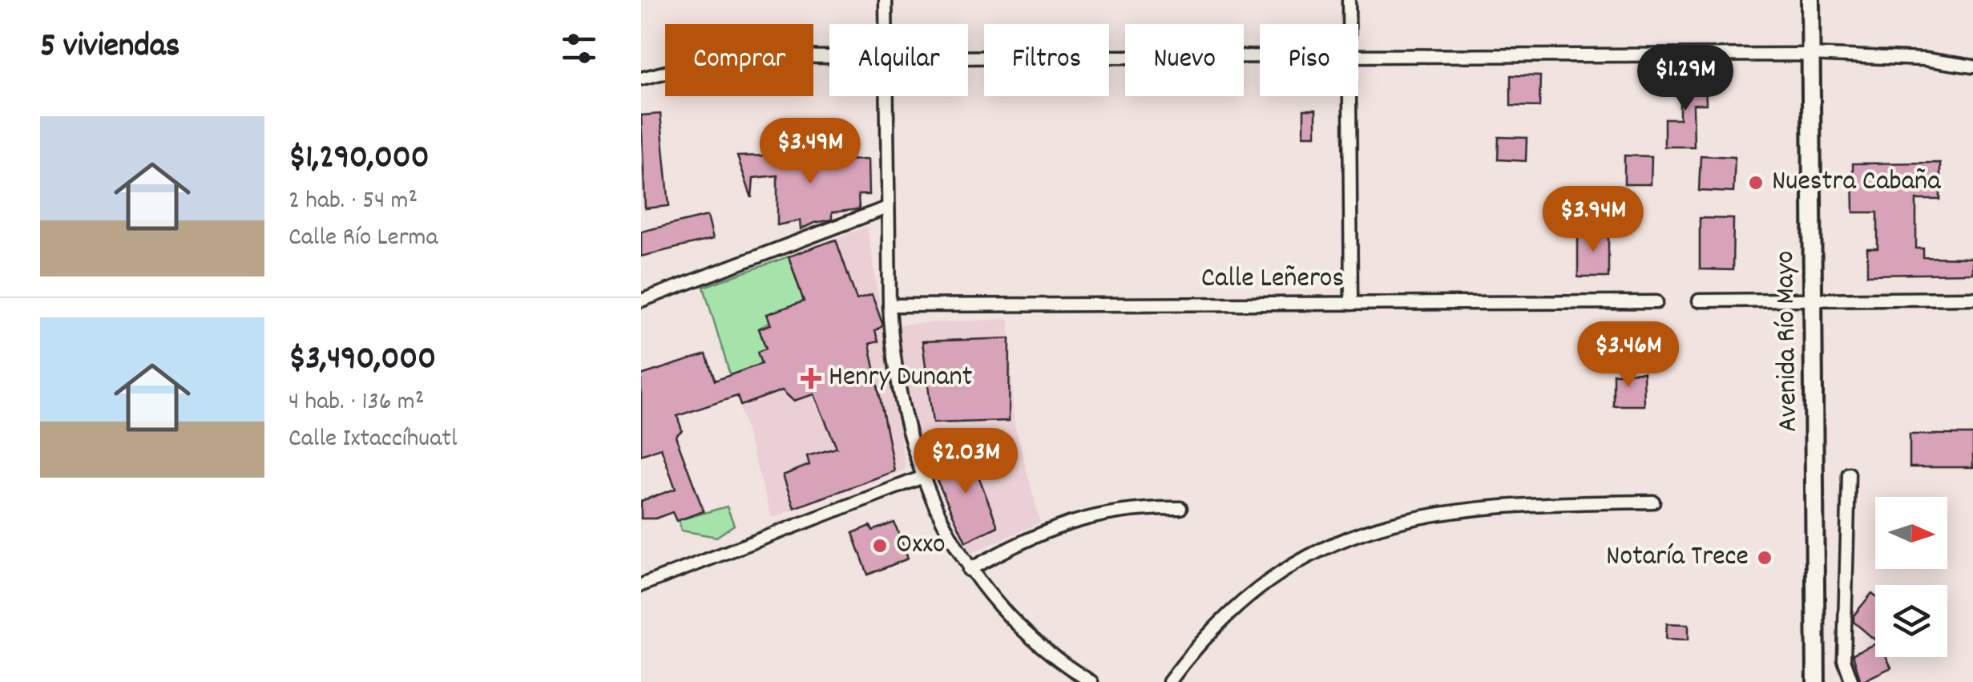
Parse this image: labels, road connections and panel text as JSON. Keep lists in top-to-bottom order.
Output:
{
  "streets": {
    "street": ["Calle Leñeros", "Avenida Río Mayo"]
  },
  "places": {
    "other": ["Nuestra Cabaña", "Oxxo", "Notaría Trece"],
    "health": ["Henry Dunant"]
  },
  "north": "right",
  "page": {
    "heading": "5 viviendas",
    "chip": [
      "Comprar",
      "Alquilar",
      "Filtros",
      "Nuevo",
      "Piso"
    ],
    "price": [
      "$1.29M",
      "$3.49M",
      "$3.94M",
      "$3.46M",
      "$2.03M"
    ],
    "list": [
      {
        "name": "$1,290,000",
        "note": "2 hab. · 54 m² · Calle Río Lerma"
      },
      {
        "name": "$3,490,000",
        "note": "4 hab. · 136 m² · Calle Ixtaccíhuatl"
      }
    ]
  }
}
